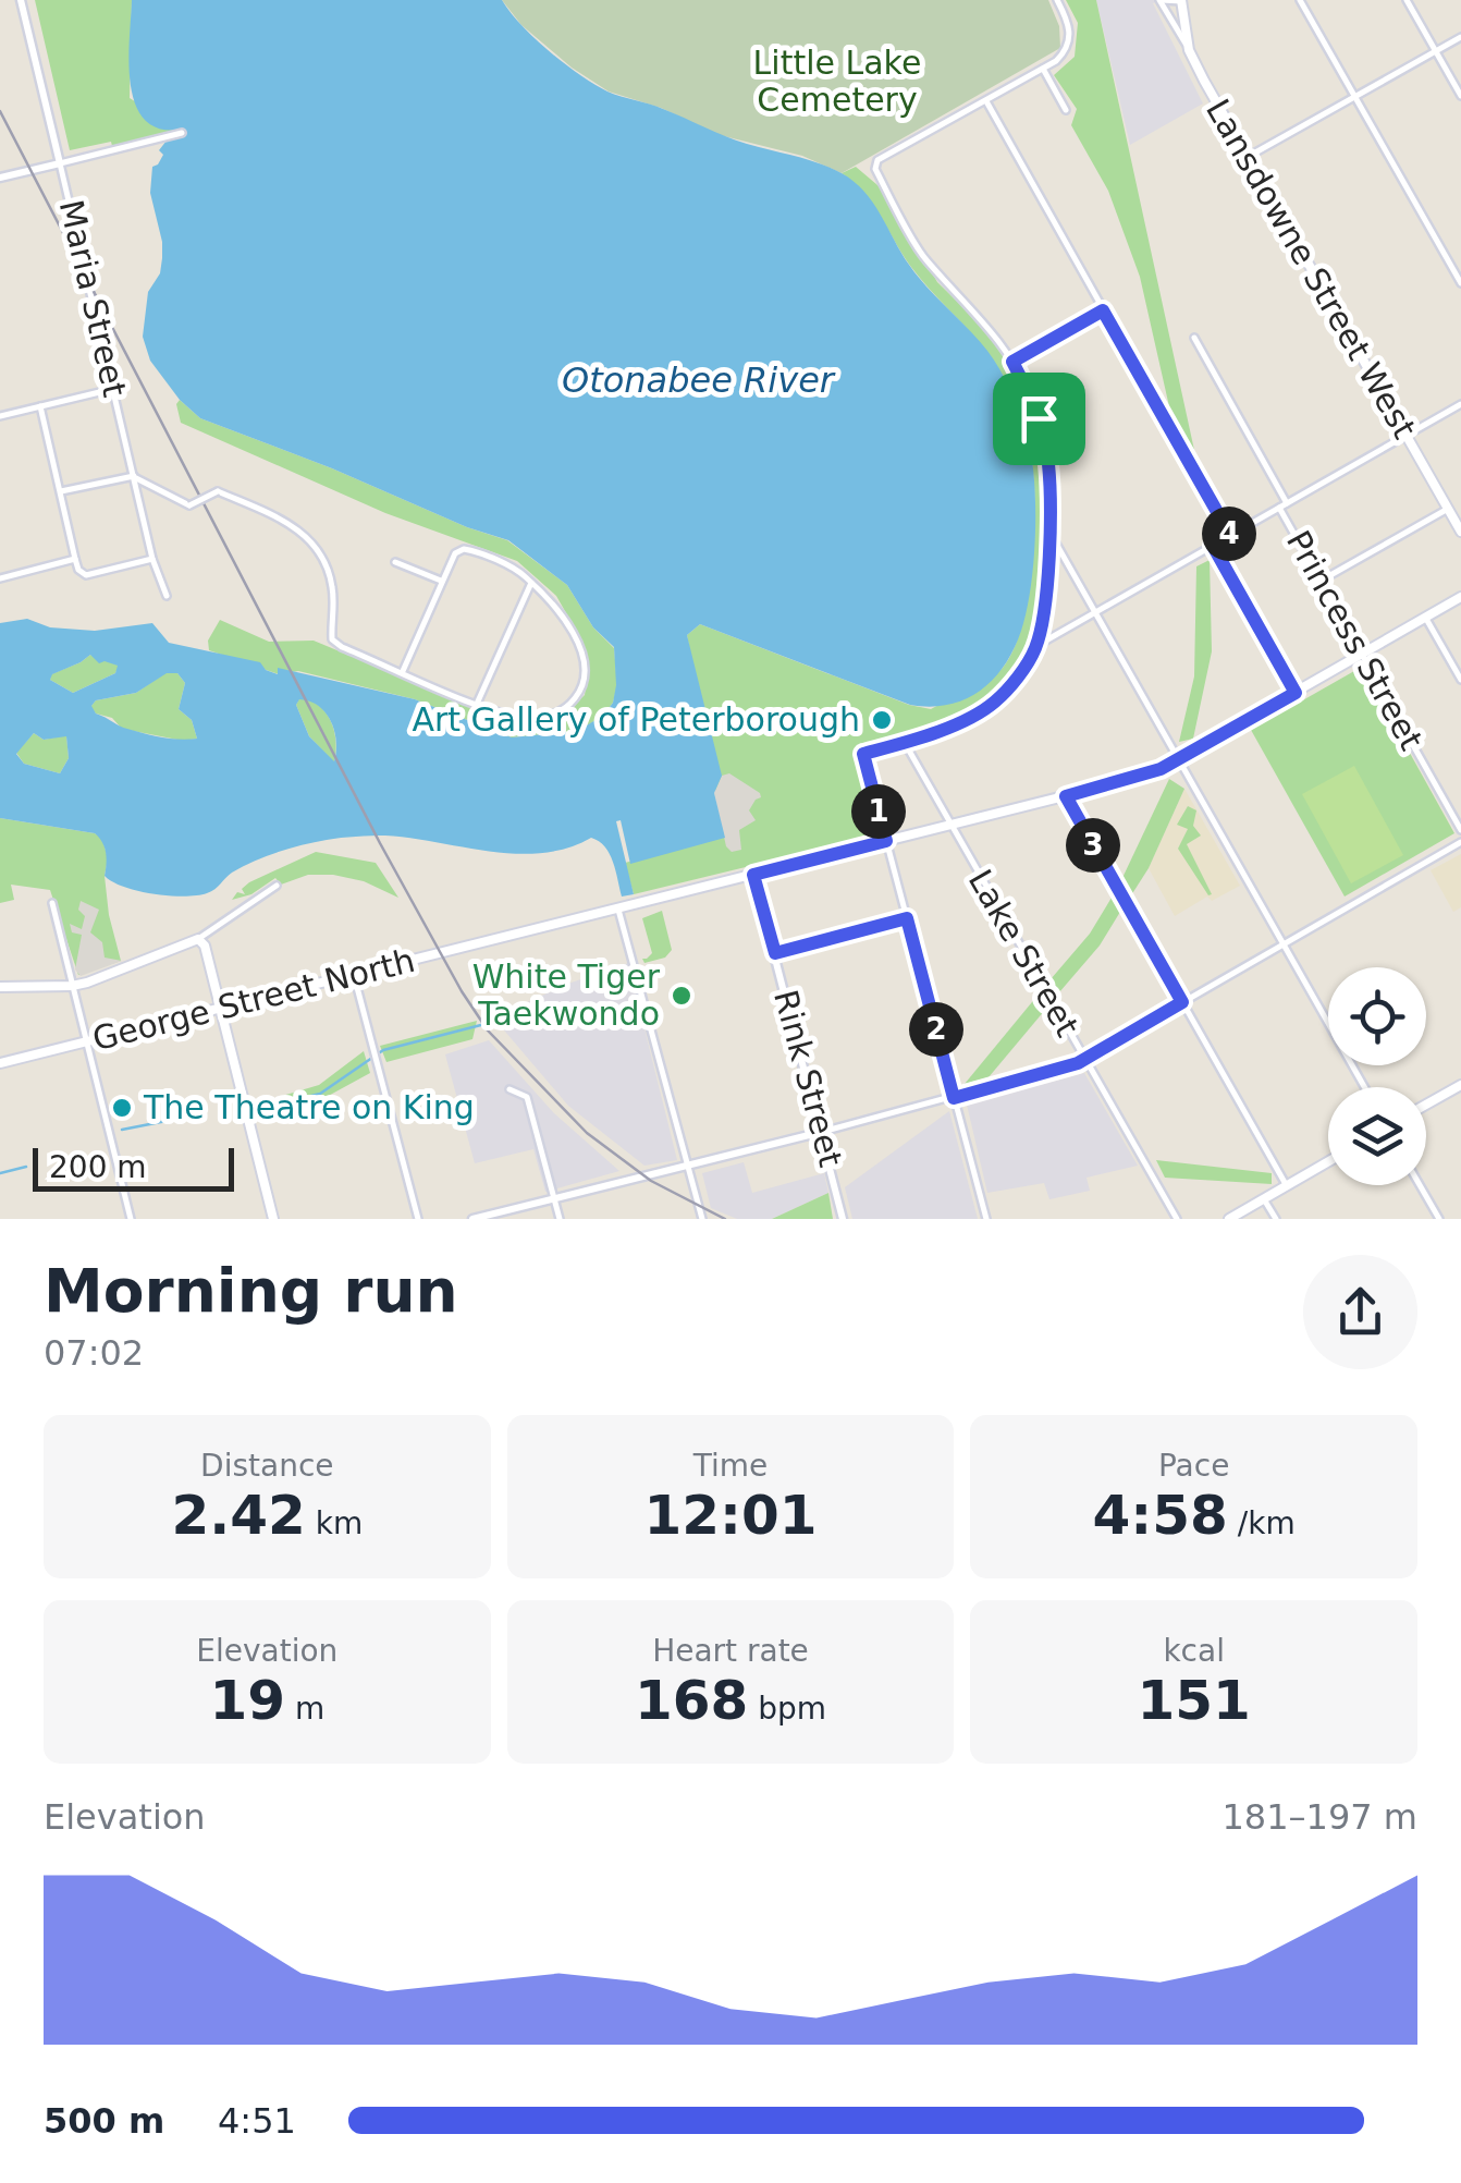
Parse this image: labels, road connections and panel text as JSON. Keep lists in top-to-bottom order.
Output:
{
  "streets": {
    "main road": ["Lansdowne Street West", "George Street North"],
    "street": [
      "Maria Street",
      "Princess Street",
      "Lake Street",
      "Rink Street"
    ]
  },
  "crossings": [
    ["Princess Street", "George Street North"],
    ["Lake Street", "George Street North"],
    ["George Street North", "Rink Street"]
  ],
  "water": ["Otonabee River"],
  "parks": ["Little Lake Cemetery"],
  "places": ["Art Gallery of Peterborough", "White Tiger Taekwondo", "The Theatre on King"],
  "scale_bar": "200 m",
  "page": {
    "pins": [
      "4",
      "1",
      "3",
      "2"
    ],
    "scale": "200 m",
    "heading": ["Morning run", "07:02"],
    "stats": [
      ["Distance", "2.42 km"],
      ["Time", "12:01"],
      ["Pace", "4:58 /km"],
      ["Elevation", "19 m"],
      ["Heart rate", "168 bpm"],
      ["kcal", "151"]
    ],
    "chart": ["Elevation", "181–197 m"],
    "list": [
      {
        "name": "500 m",
        "note": "4:51"
      }
    ]
  }
}
